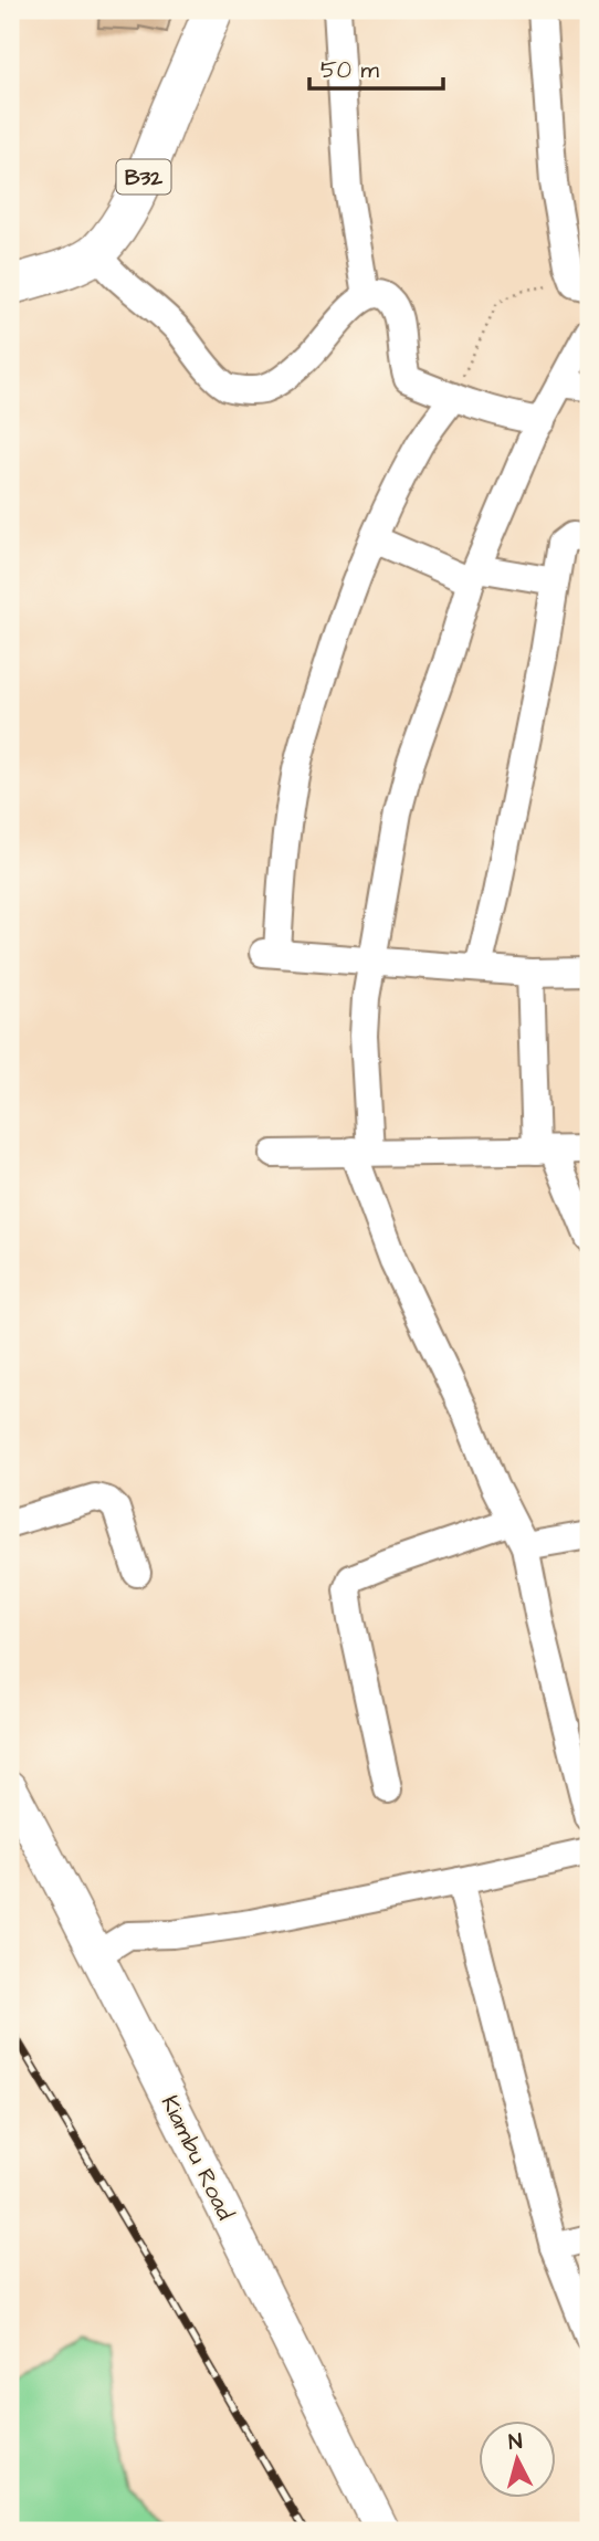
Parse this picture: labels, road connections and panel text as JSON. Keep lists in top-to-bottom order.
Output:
{
  "streets": {
    "highway": ["B32"],
    "main road": ["Kiambu Road"]
  },
  "scale_bar": "50 m",
  "north": "top"
}
